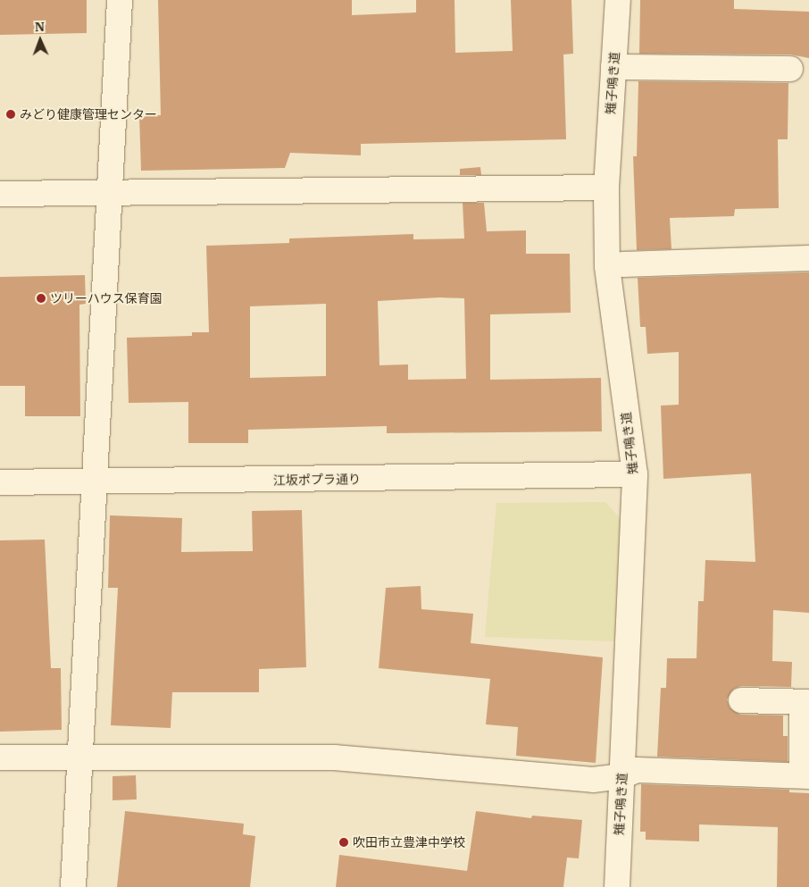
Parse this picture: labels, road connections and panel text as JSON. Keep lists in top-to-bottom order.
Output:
{
  "streets": {
    "street": ["雉子鳴き道", "江坂ポプラ通り"]
  },
  "crossings": [
    ["雉子鳴き道", "江坂ポプラ通り"]
  ],
  "places": ["みどり健康管理センター", "ツリーハウス保育園", "吹田市立豊津中学校"],
  "north": "top"
}
